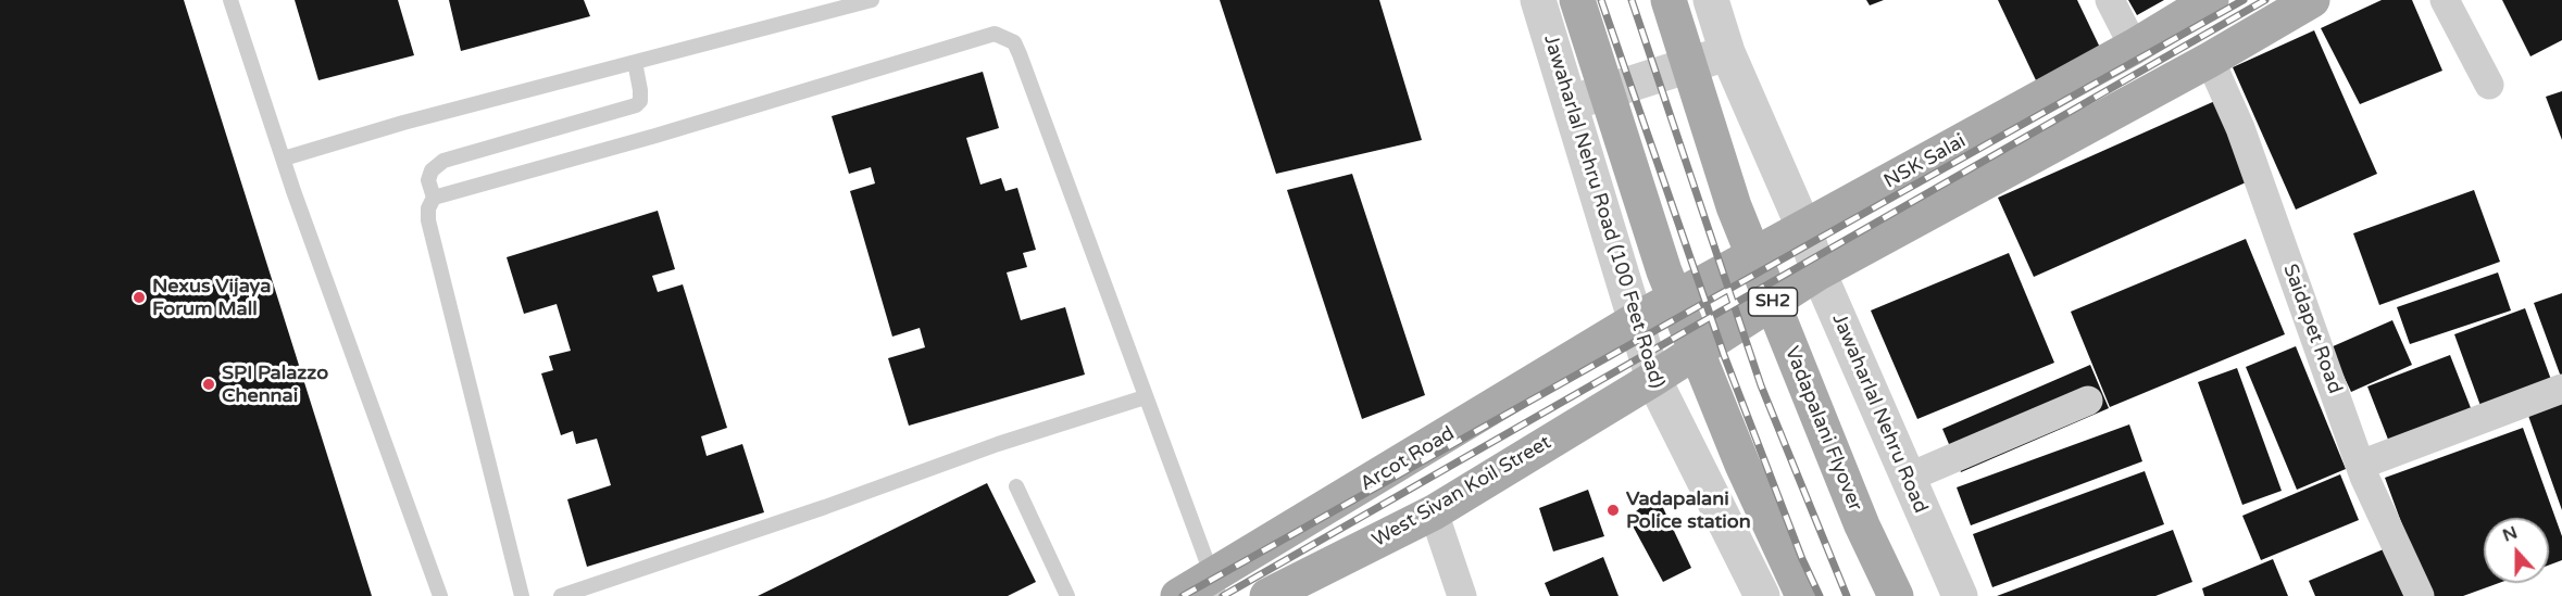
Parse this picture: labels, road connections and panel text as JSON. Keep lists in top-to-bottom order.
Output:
{
  "streets": {
    "main road": [
      "NSK Salai",
      "SH2",
      "Vadapalani Flyover",
      "Arcot Road",
      "West Sivan Koil Street"
    ],
    "street": ["Jawaharlal Nehru Road (100 Feet Road)", "Saidapet Road", "Jawaharlal Nehru Road"]
  },
  "crossings": [
    ["NSK Salai", "Jawaharlal Nehru Road (100 Feet Road)"],
    ["NSK Salai", "Jawaharlal Nehru Road"],
    ["NSK Salai", "Arcot Road"],
    ["Jawaharlal Nehru Road (100 Feet Road)", "Arcot Road"],
    ["Jawaharlal Nehru Road (100 Feet Road)", "West Sivan Koil Street"],
    ["Saidapet Road", "West Sivan Koil Street"],
    ["Jawaharlal Nehru Road", "West Sivan Koil Street"]
  ],
  "places": ["Nexus Vijaya Forum Mall", "SPI Palazzo Chennai", "Vadapalani Police station"],
  "north": "top"
}
